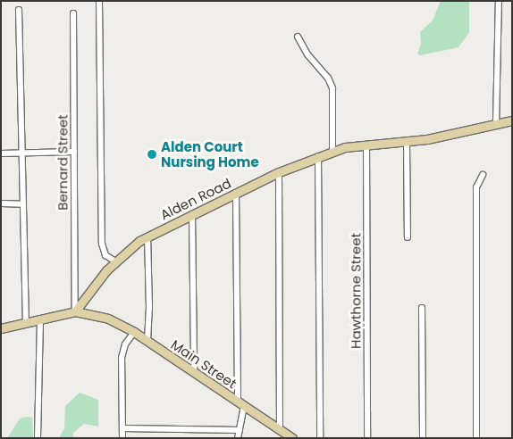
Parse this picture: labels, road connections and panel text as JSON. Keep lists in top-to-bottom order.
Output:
{
  "streets": {
    "main road": ["Alden Road", "Main Street"],
    "street": ["Bernard Street", "Hawthorne Street"]
  },
  "crossings": [
    ["Bernard Street", "Alden Road"],
    ["Bernard Street", "Main Street"],
    ["Alden Road", "Hawthorne Street"],
    ["Alden Road", "Main Street"]
  ],
  "places": ["Alden Court Nursing Home"]
}
